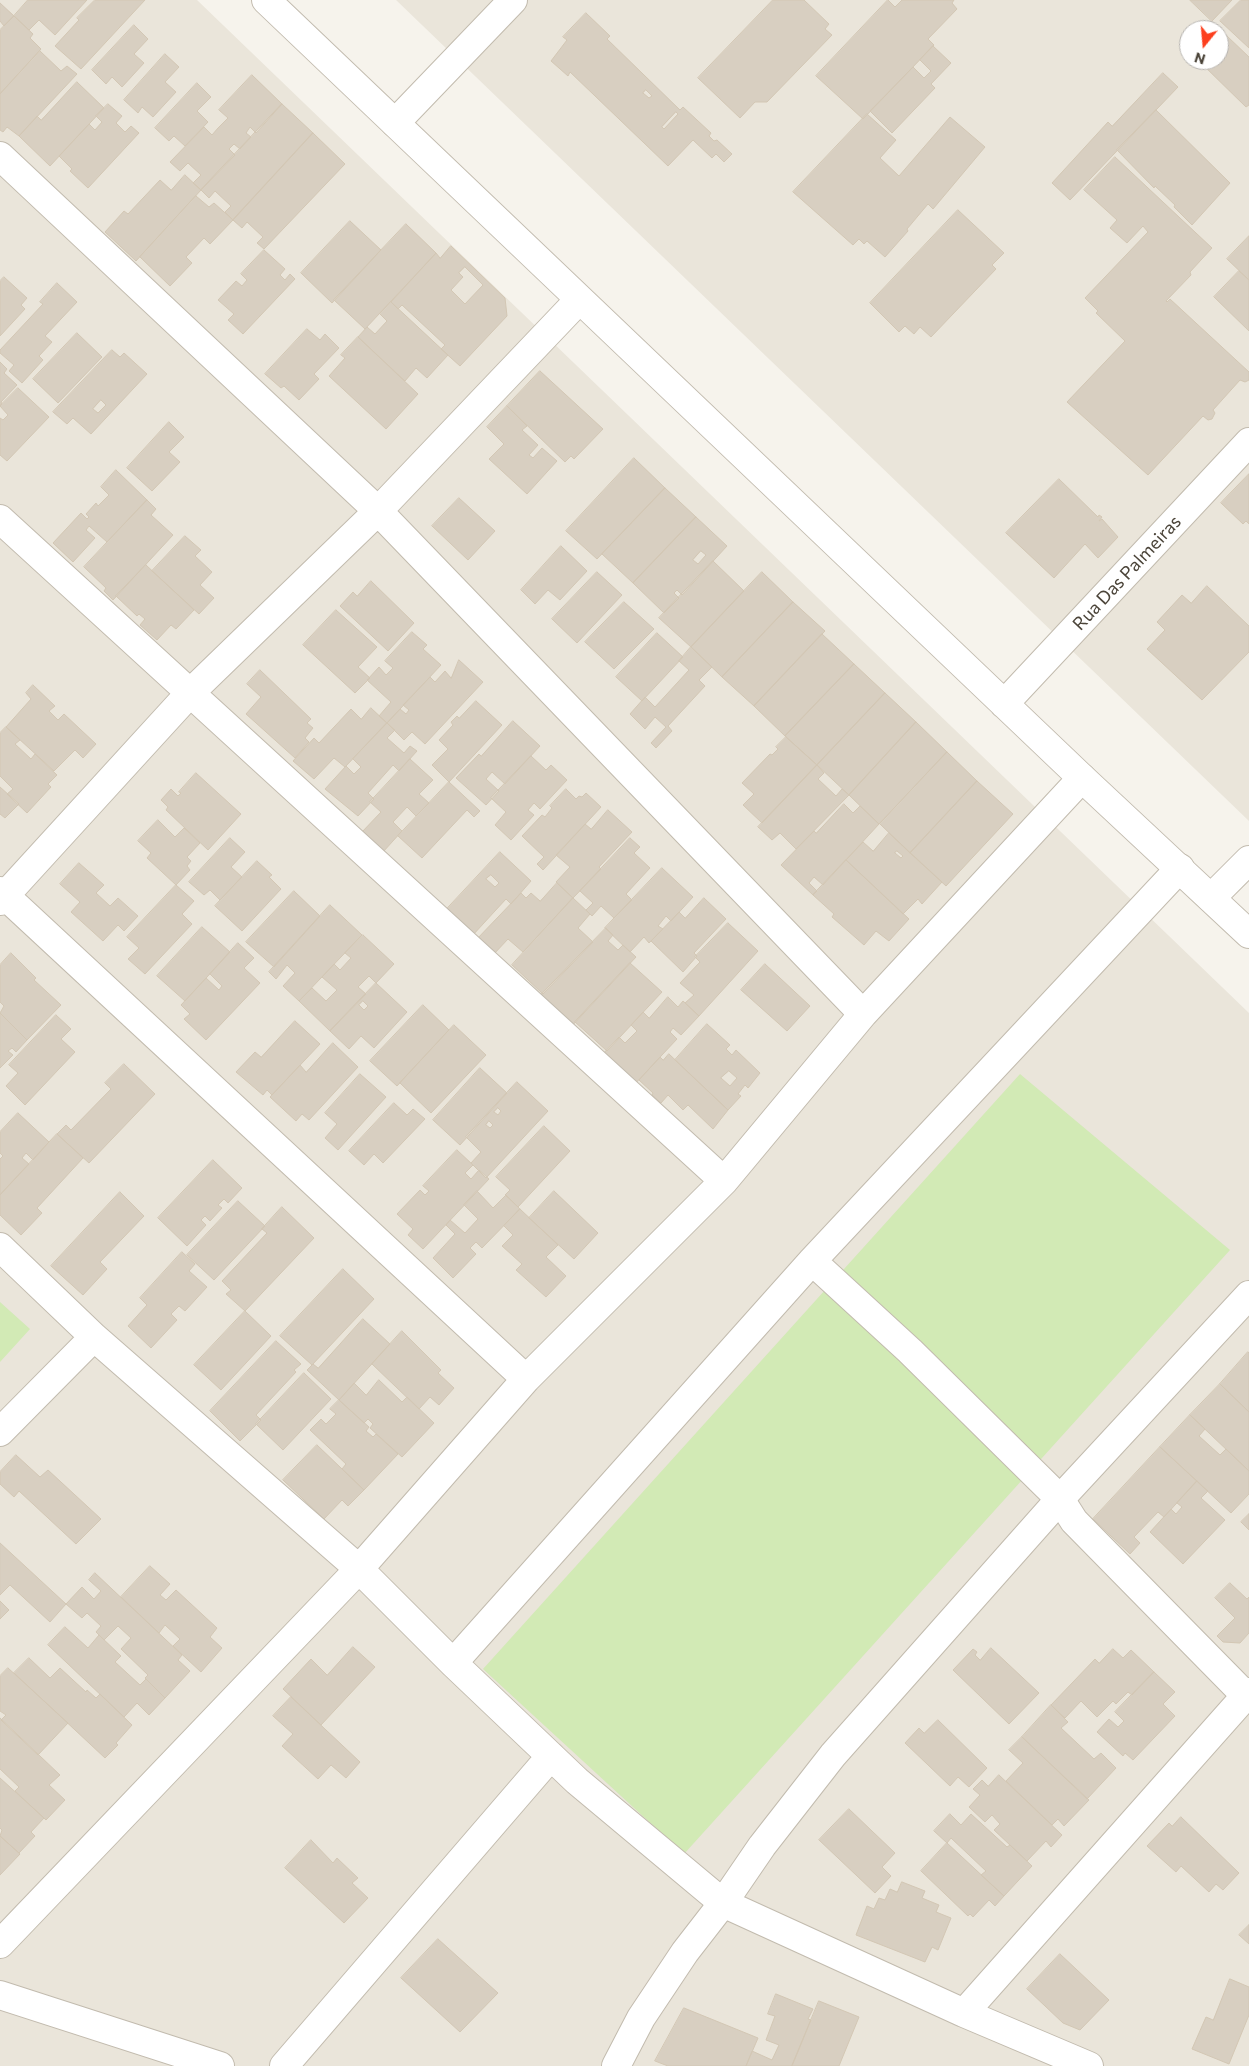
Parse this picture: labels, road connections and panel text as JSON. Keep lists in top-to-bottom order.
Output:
{
  "streets": {
    "street": ["Rua Das Palmeiras"]
  },
  "north": "bottom"
}
